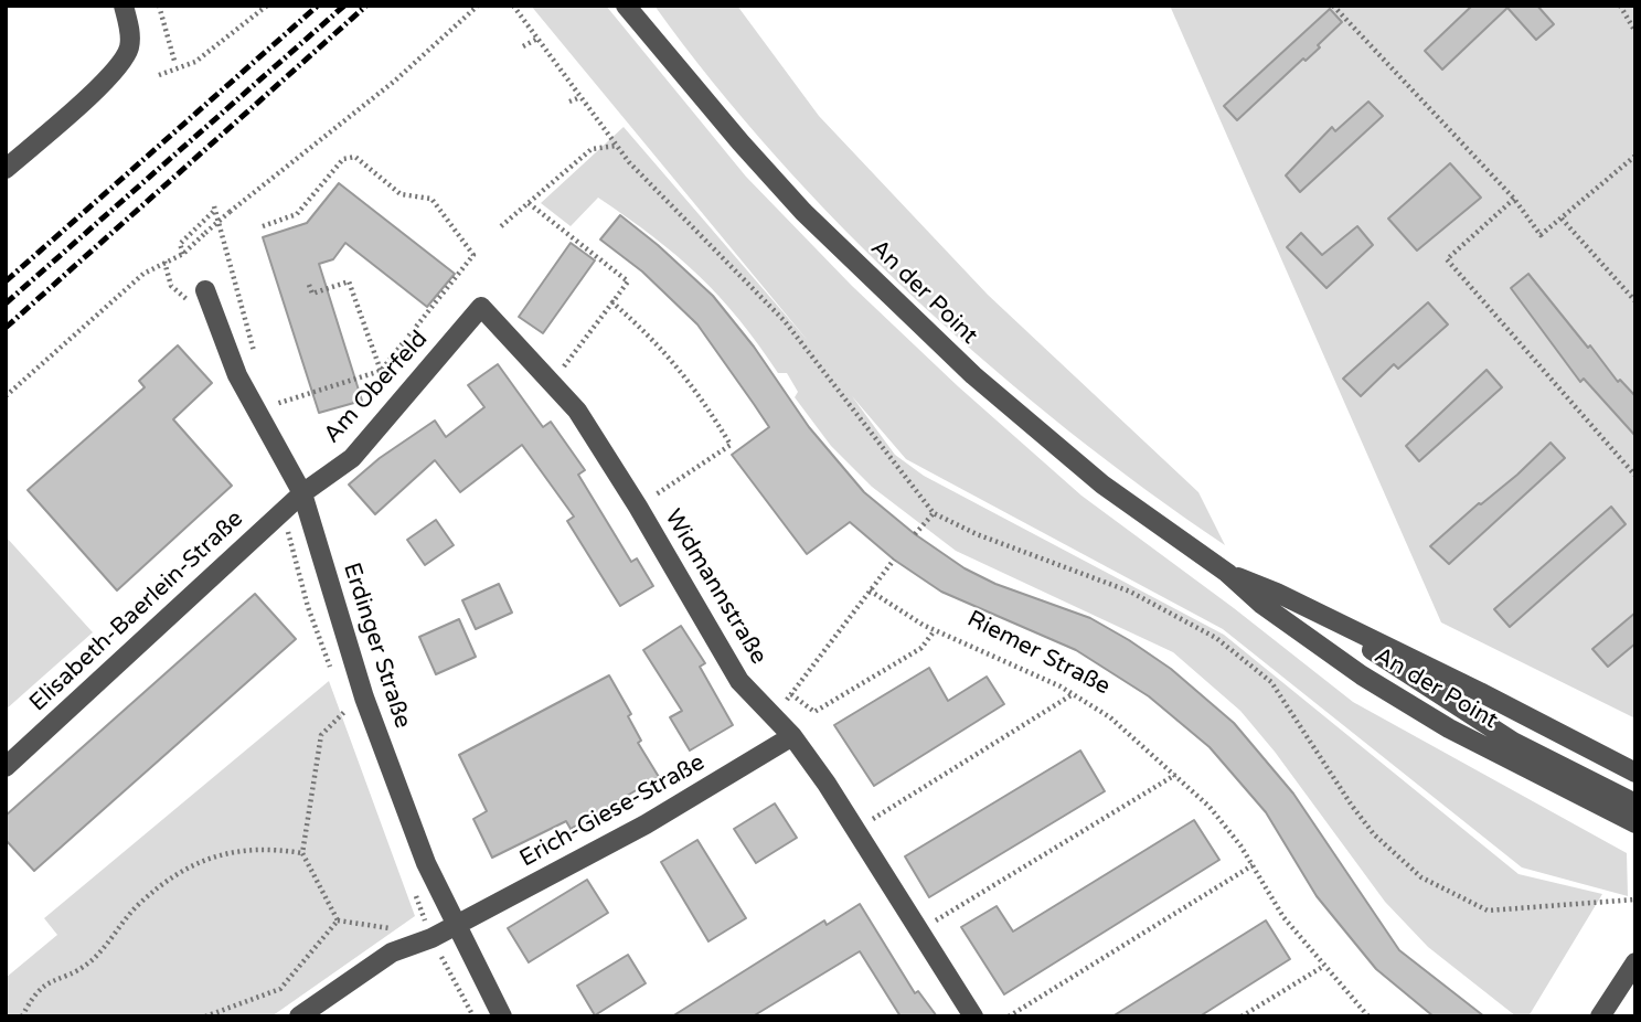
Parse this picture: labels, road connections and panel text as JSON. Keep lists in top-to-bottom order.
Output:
{
  "streets": {
    "street": [
      "An der Point",
      "Am Oberfeld",
      "Widmannstraße",
      "Elisabeth-Baerlein-Straße",
      "Erdinger Straße",
      "Erich-Giese-Straße"
    ],
    "path": ["Riemer Straße"]
  },
  "crossings": [
    ["Am Oberfeld", "Widmannstraße"],
    ["Am Oberfeld", "Elisabeth-Baerlein-Straße"],
    ["Am Oberfeld", "Erdinger Straße"],
    ["Widmannstraße", "Erich-Giese-Straße"],
    ["Elisabeth-Baerlein-Straße", "Erdinger Straße"],
    ["Erdinger Straße", "Erich-Giese-Straße"]
  ]
}
